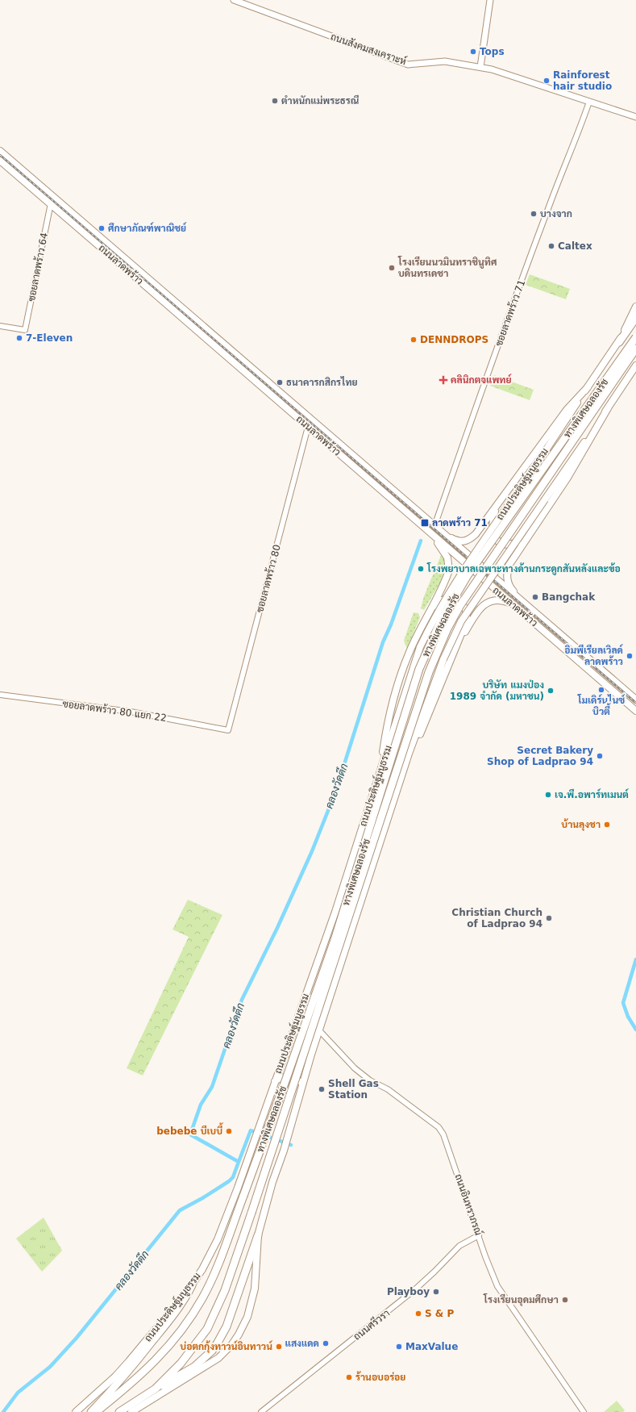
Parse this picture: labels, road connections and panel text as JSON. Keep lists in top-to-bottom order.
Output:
{
  "streets": {
    "highway": ["ทางพิเศษฉลองรัช"],
    "main road": ["ถนนสังคมสงเคราะห์", "ถนนลาดพร้าว", "ถนนประดิษฐ์มนูธรรม"],
    "street": [
      "ซอยลาดพร้าว 64",
      "ซอยลาดพร้าว 71",
      "ซอยลาดพร้าว 80",
      "ซอยลาดพร้าว 80 แยก 22",
      "ถนนอินทราภรณ์",
      "ถนนศรีวรา"
    ]
  },
  "crossings": [
    ["ถนนสังคมสงเคราะห์", "ซอยลาดพร้าว 71"],
    ["ถนนลาดพร้าว", "ซอยลาดพร้าว 64"],
    ["ถนนลาดพร้าว", "ซอยลาดพร้าว 71"],
    ["ถนนลาดพร้าว", "ซอยลาดพร้าว 80"],
    ["ซอยลาดพร้าว 80", "ซอยลาดพร้าว 80 แยก 22"],
    ["ถนนอินทราภรณ์", "ถนนศรีวรา"]
  ],
  "water": ["คลองวัดตึก"],
  "places": {
    "other": [
      "Tops",
      "Rainforest hair studio",
      "ตำหนักแม่พระธรณี",
      "บางจาก",
      "ศึกษาภัณฑ์พาณิชย์",
      "Caltex",
      "โรงเรียนนวมินทราชินูทิศ บดินทรเดชา",
      "7-Eleven",
      "DENNDROPS",
      "ธนาคารกสิกรไทย",
      "โรงพยาบาลเฉพาะทางด้านกระดูกสันหลังและข้อ",
      "Bangchak",
      "อิมพีเรียลเวิลด์ ลาดพร้าว",
      "โมเดิร์นไนซ์ บิวตี้",
      "บริษัท แมงป่อง 1989 จำกัด (มหาชน)",
      "Secret Bakery Shop of Ladprao 94",
      "เจ.พี.อพาร์ทเมนต์",
      "บ้านลุงชา",
      "Christian Church of Ladprao 94",
      "Shell Gas Station",
      "bebebe บีเบบี้",
      "Playboy",
      "โรงเรียนอุดมศึกษา",
      "S & P",
      "แสงแดด",
      "บ่อตกกุ้งทาวน์อินทาวน์",
      "MaxValue",
      "ร้านอบอร่อย"
    ],
    "health": ["คลินิกตจแพทย์"],
    "transit": ["ลาดพร้าว 71"]
  }
}
